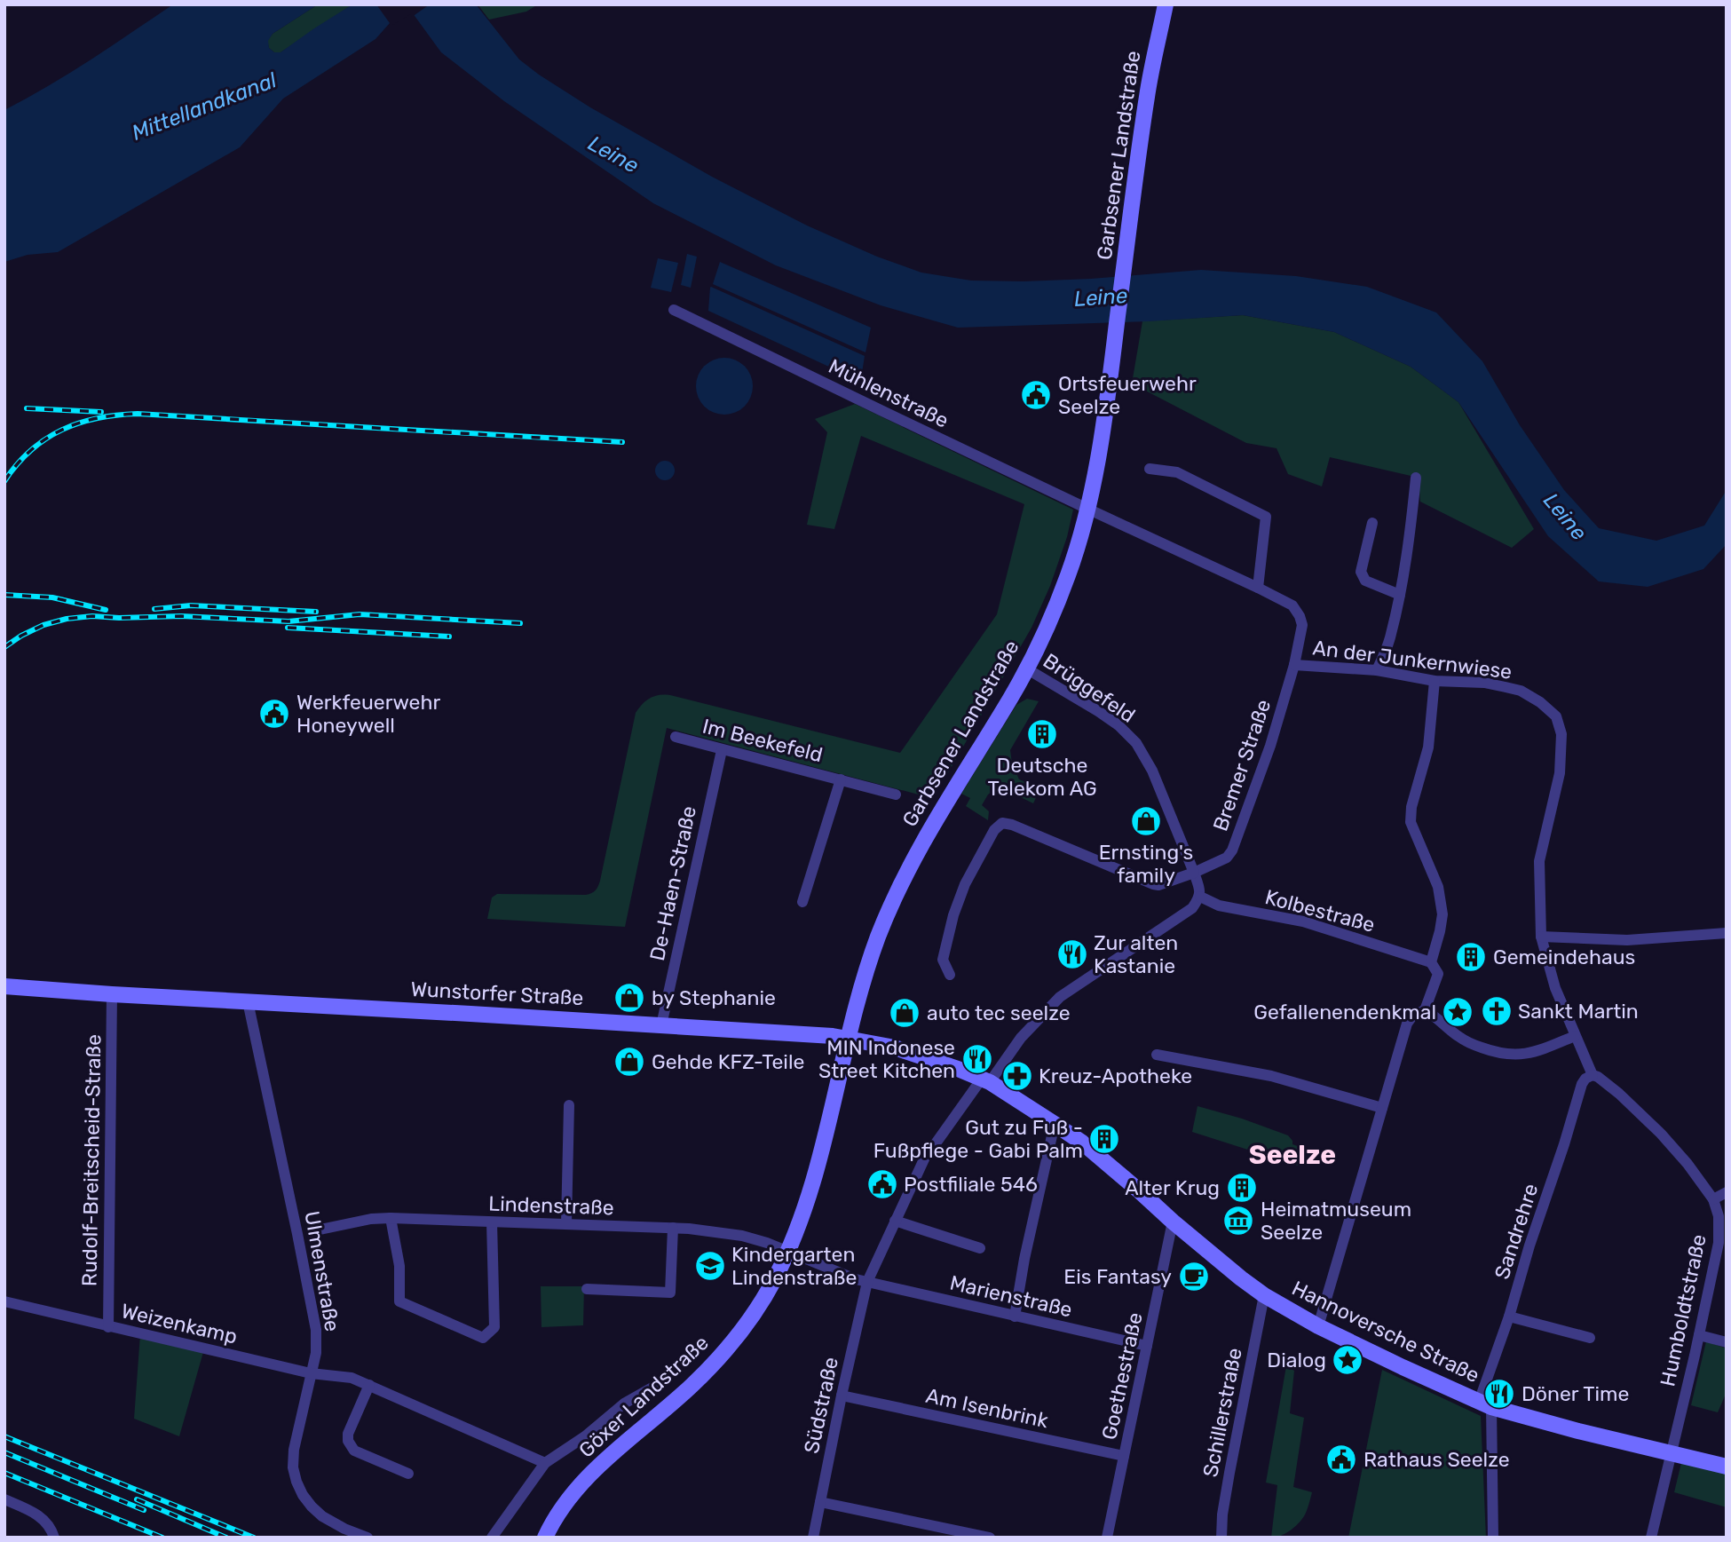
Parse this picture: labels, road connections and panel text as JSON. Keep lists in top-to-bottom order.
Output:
{
  "streets": {
    "street": [
      "Garbsener Landstraße",
      "Mühlenstraße",
      "An der Junkernwiese",
      "Brüggefeld",
      "Im Beekefeld",
      "Bremer Straße",
      "De-Haen-Straße",
      "Kolbestraße",
      "Wunstorfer Straße",
      "Rudolf-Breitscheid-Straße",
      "Lindenstraße",
      "Sandrehre",
      "Ulmenstraße",
      "Marienstraße",
      "Humboldtstraße",
      "Weizenkamp",
      "Hannoversche Straße",
      "Goethestraße",
      "Göxer Landstraße",
      "Südstraße",
      "Am Isenbrink",
      "Schillerstraße"
    ]
  },
  "crossings": [
    ["Garbsener Landstraße", "Mühlenstraße"],
    ["Garbsener Landstraße", "Brüggefeld"],
    ["Garbsener Landstraße", "Bremer Straße"],
    ["Garbsener Landstraße", "Wunstorfer Straße"],
    ["Garbsener Landstraße", "Göxer Landstraße"],
    ["Mühlenstraße", "Bremer Straße"],
    ["An der Junkernwiese", "Bremer Straße"],
    ["An der Junkernwiese", "Sandrehre"],
    ["An der Junkernwiese", "Humboldtstraße"],
    ["Brüggefeld", "Bremer Straße"],
    ["Im Beekefeld", "De-Haen-Straße"],
    ["De-Haen-Straße", "Wunstorfer Straße"],
    ["Wunstorfer Straße", "Rudolf-Breitscheid-Straße"],
    ["Wunstorfer Straße", "Ulmenstraße"],
    ["Wunstorfer Straße", "Hannoversche Straße"],
    ["Wunstorfer Straße", "Göxer Landstraße"],
    ["Wunstorfer Straße", "Südstraße"],
    ["Rudolf-Breitscheid-Straße", "Weizenkamp"],
    ["Lindenstraße", "Marienstraße"],
    ["Lindenstraße", "Göxer Landstraße"],
    ["Sandrehre", "Humboldtstraße"],
    ["Sandrehre", "Hannoversche Straße"],
    ["Ulmenstraße", "Weizenkamp"],
    ["Marienstraße", "Goethestraße"],
    ["Marienstraße", "Göxer Landstraße"],
    ["Marienstraße", "Südstraße"],
    ["Humboldtstraße", "Hannoversche Straße"],
    ["Hannoversche Straße", "Goethestraße"],
    ["Hannoversche Straße", "Südstraße"],
    ["Hannoversche Straße", "Schillerstraße"],
    ["Goethestraße", "Am Isenbrink"],
    ["Südstraße", "Am Isenbrink"]
  ],
  "districts": ["Seelze"],
  "water": ["Mittellandkanal", "Leine"],
  "places": {
    "public building": [
      "Ortsfeuerwehr Seelze",
      "Werkfeuerwehr Honeywell",
      "Postfiliale 546",
      "Rathaus Seelze"
    ],
    "building": [
      "Deutsche Telekom AG",
      "Gemeindehaus",
      "Gut zu Fuß - Fußpflege - Gabi Palm",
      "Alter Krug"
    ],
    "shop": [
      "Ernsting's family",
      "by Stephanie",
      "auto tec seelze",
      "Gehde KFZ-Teile"
    ],
    "restaurant": ["Zur alten Kastanie", "MIN Indonese Street Kitchen", "Döner Time"],
    "church": ["Sankt Martin"],
    "place": ["Gefallenendenkmal", "Dialog"],
    "pharmacy": ["Kreuz-Apotheke"],
    "museum": ["Heimatmuseum Seelze"],
    "school or university": ["Kindergarten Lindenstraße"],
    "cafe": ["Eis Fantasy"]
  }
}
